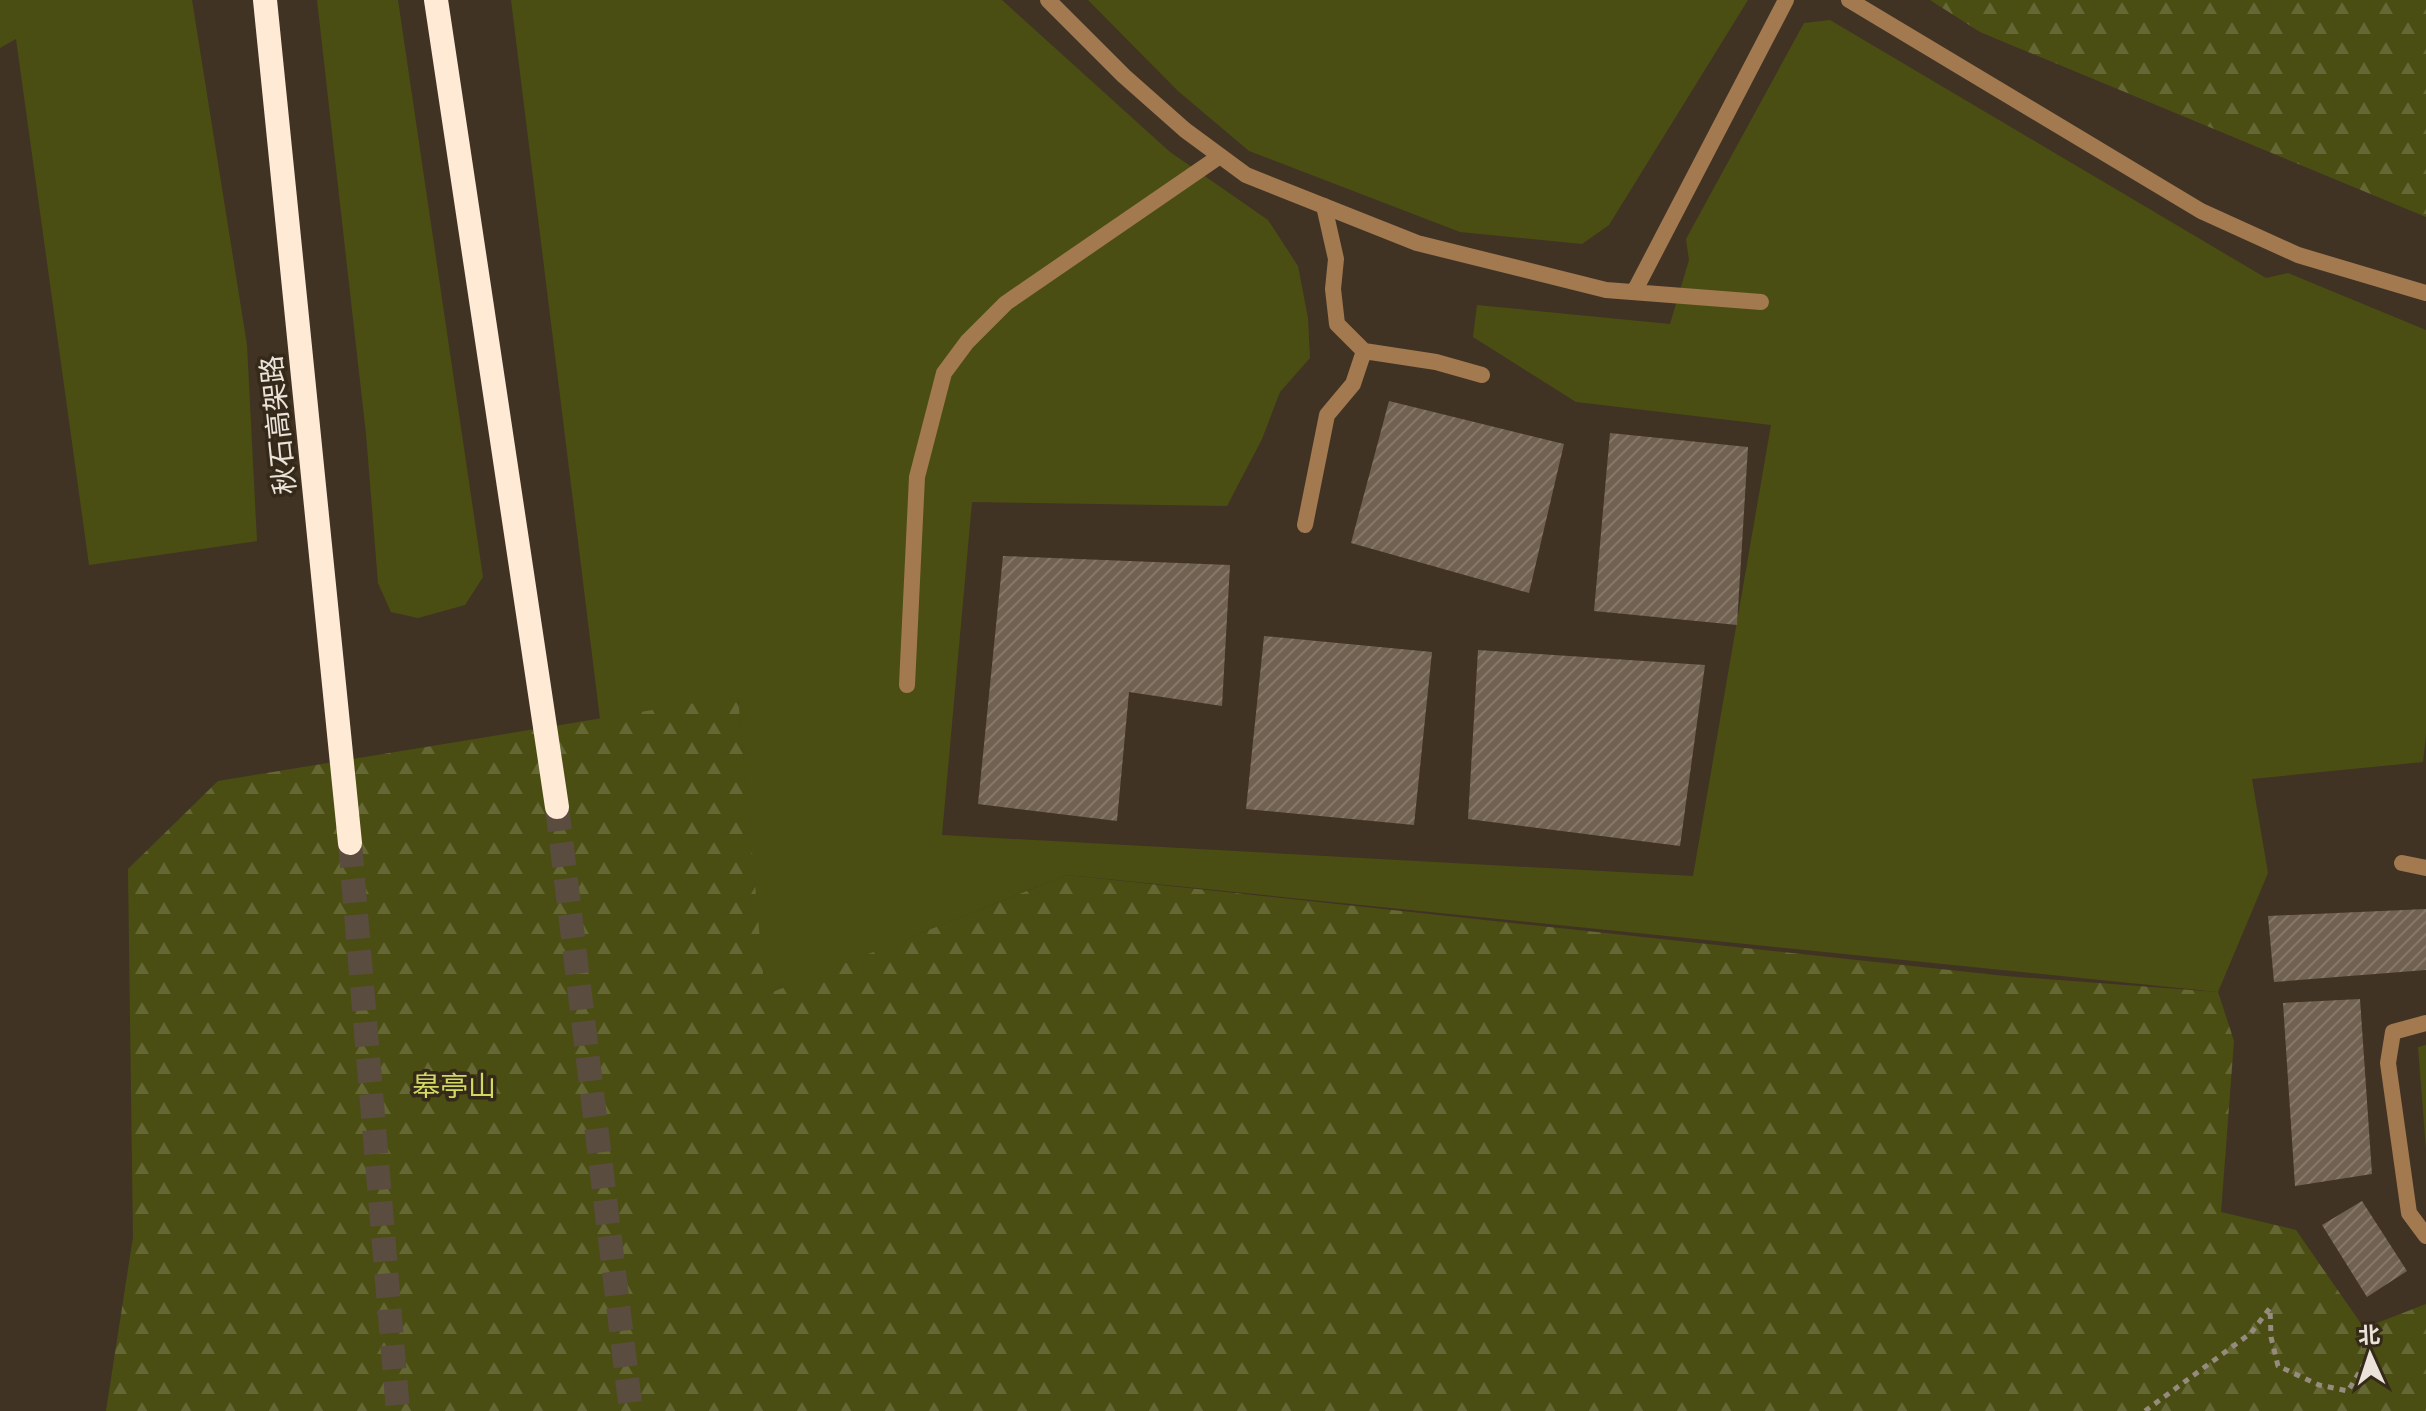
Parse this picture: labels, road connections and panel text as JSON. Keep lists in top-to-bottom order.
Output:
{
  "streets": {
    "highway": ["秋石高架路"]
  },
  "parks": ["皋亭山"],
  "north": "top"
}
